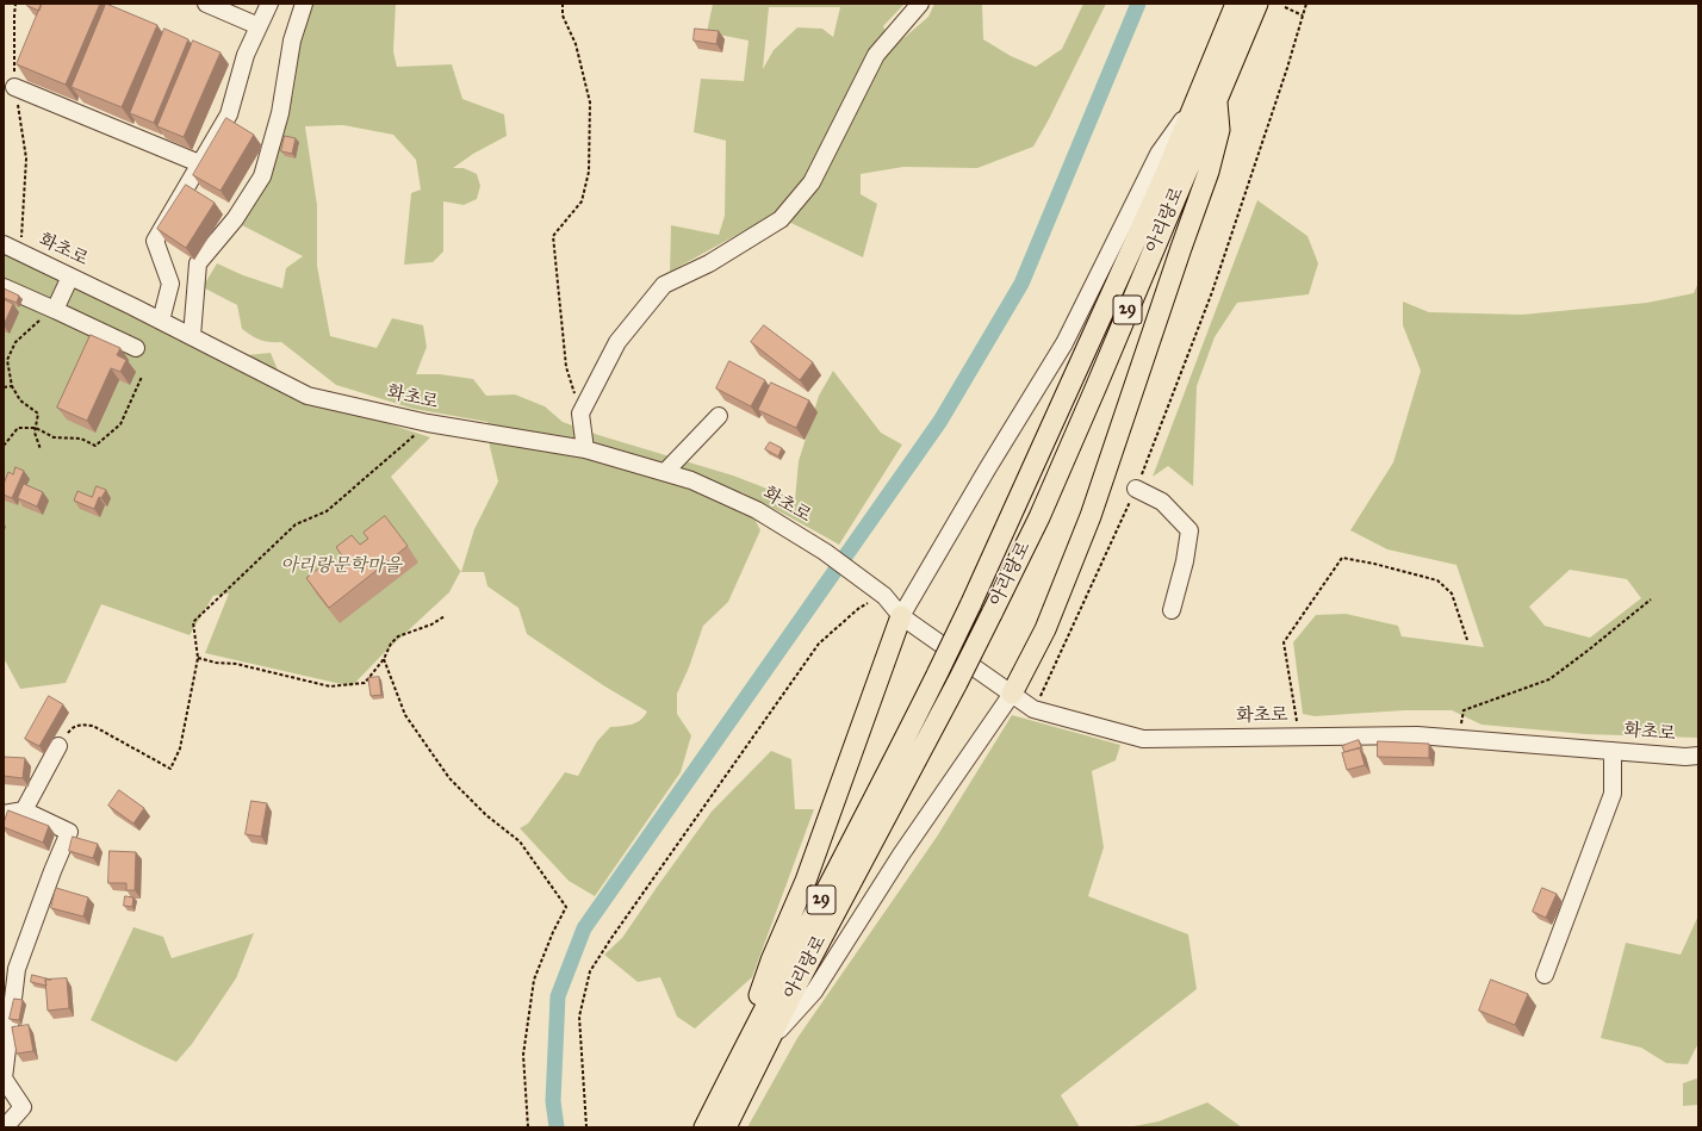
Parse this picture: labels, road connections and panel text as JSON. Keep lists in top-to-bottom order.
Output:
{
  "streets": {
    "main road": ["아리랑로", "29"],
    "street": ["화초로"]
  },
  "parks": ["아리랑문학마을"]
}
